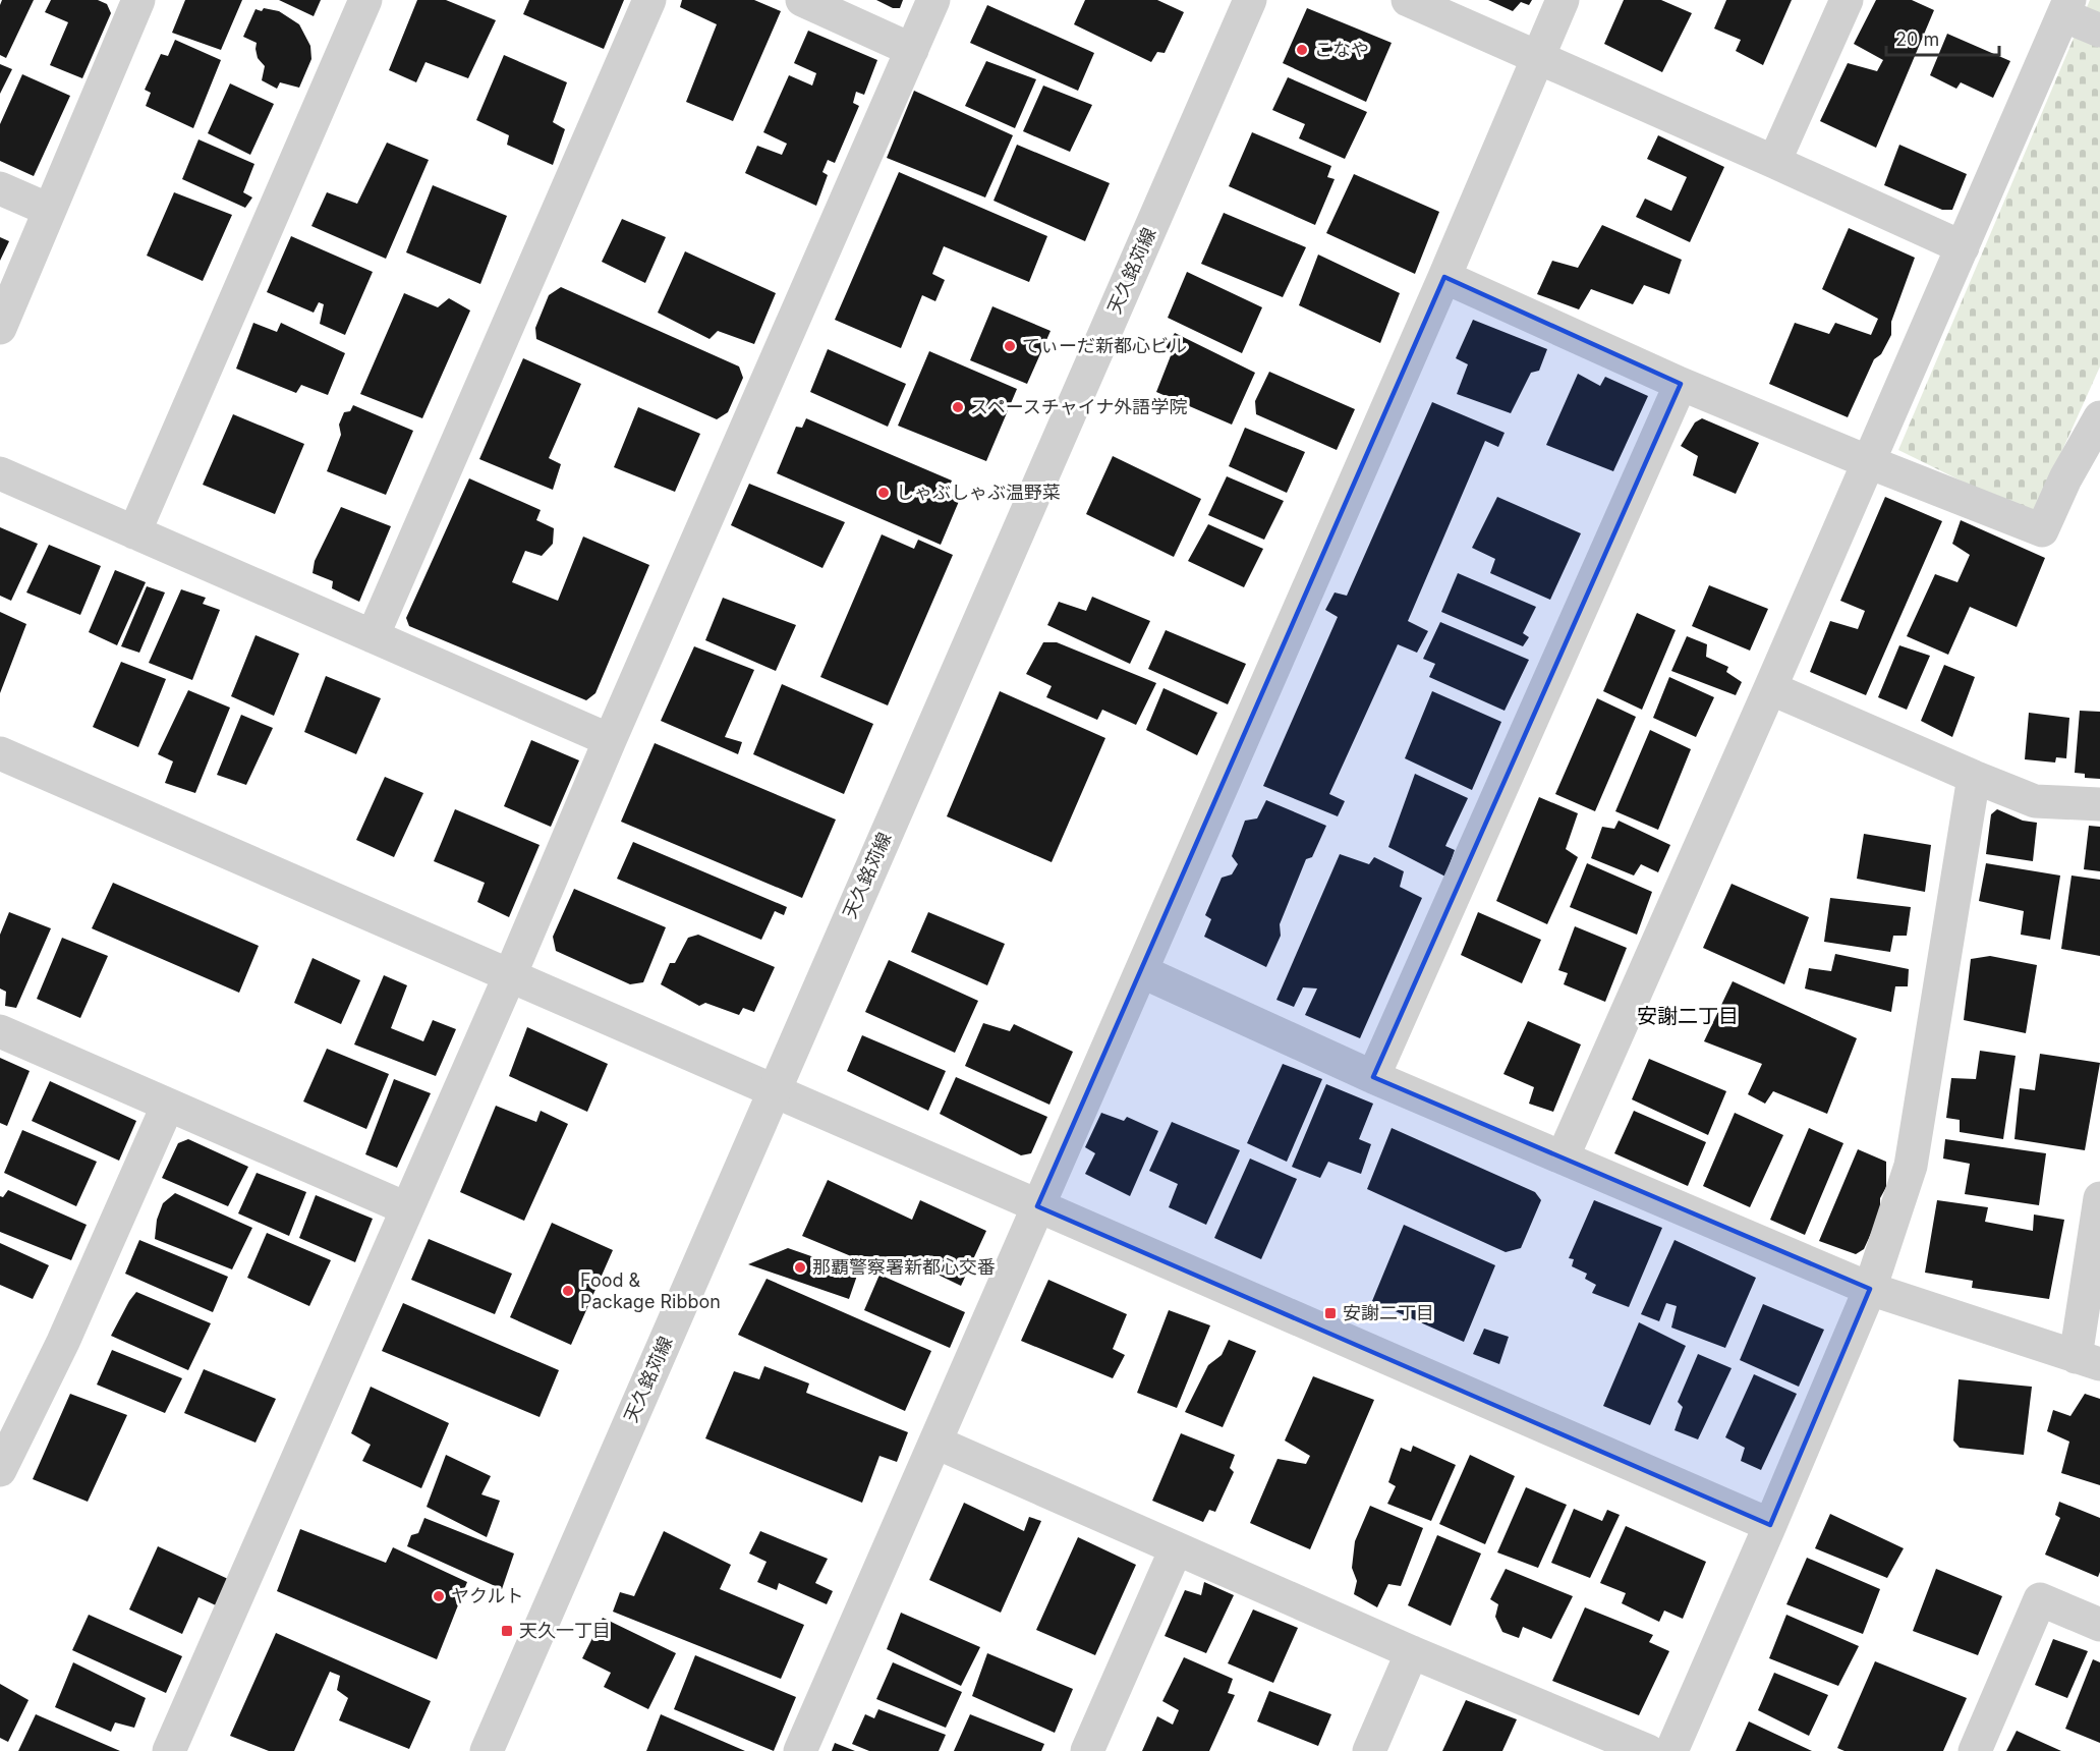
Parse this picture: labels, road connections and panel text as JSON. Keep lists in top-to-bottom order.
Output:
{
  "streets": {
    "street": ["天久銘苅線"]
  },
  "districts": ["安謝二丁目"],
  "places": {
    "other": [
      "こなや",
      "てぃーだ新都心ビル",
      "スペースチャイナ外語学院",
      "しゃぶしゃぶ温野菜",
      "那覇警察署新都心交番",
      "Food & Package Ribbon",
      "ヤクルト"
    ],
    "transit": ["安謝二丁目", "天久一丁目"]
  },
  "scale_bar": "20 m"
}
